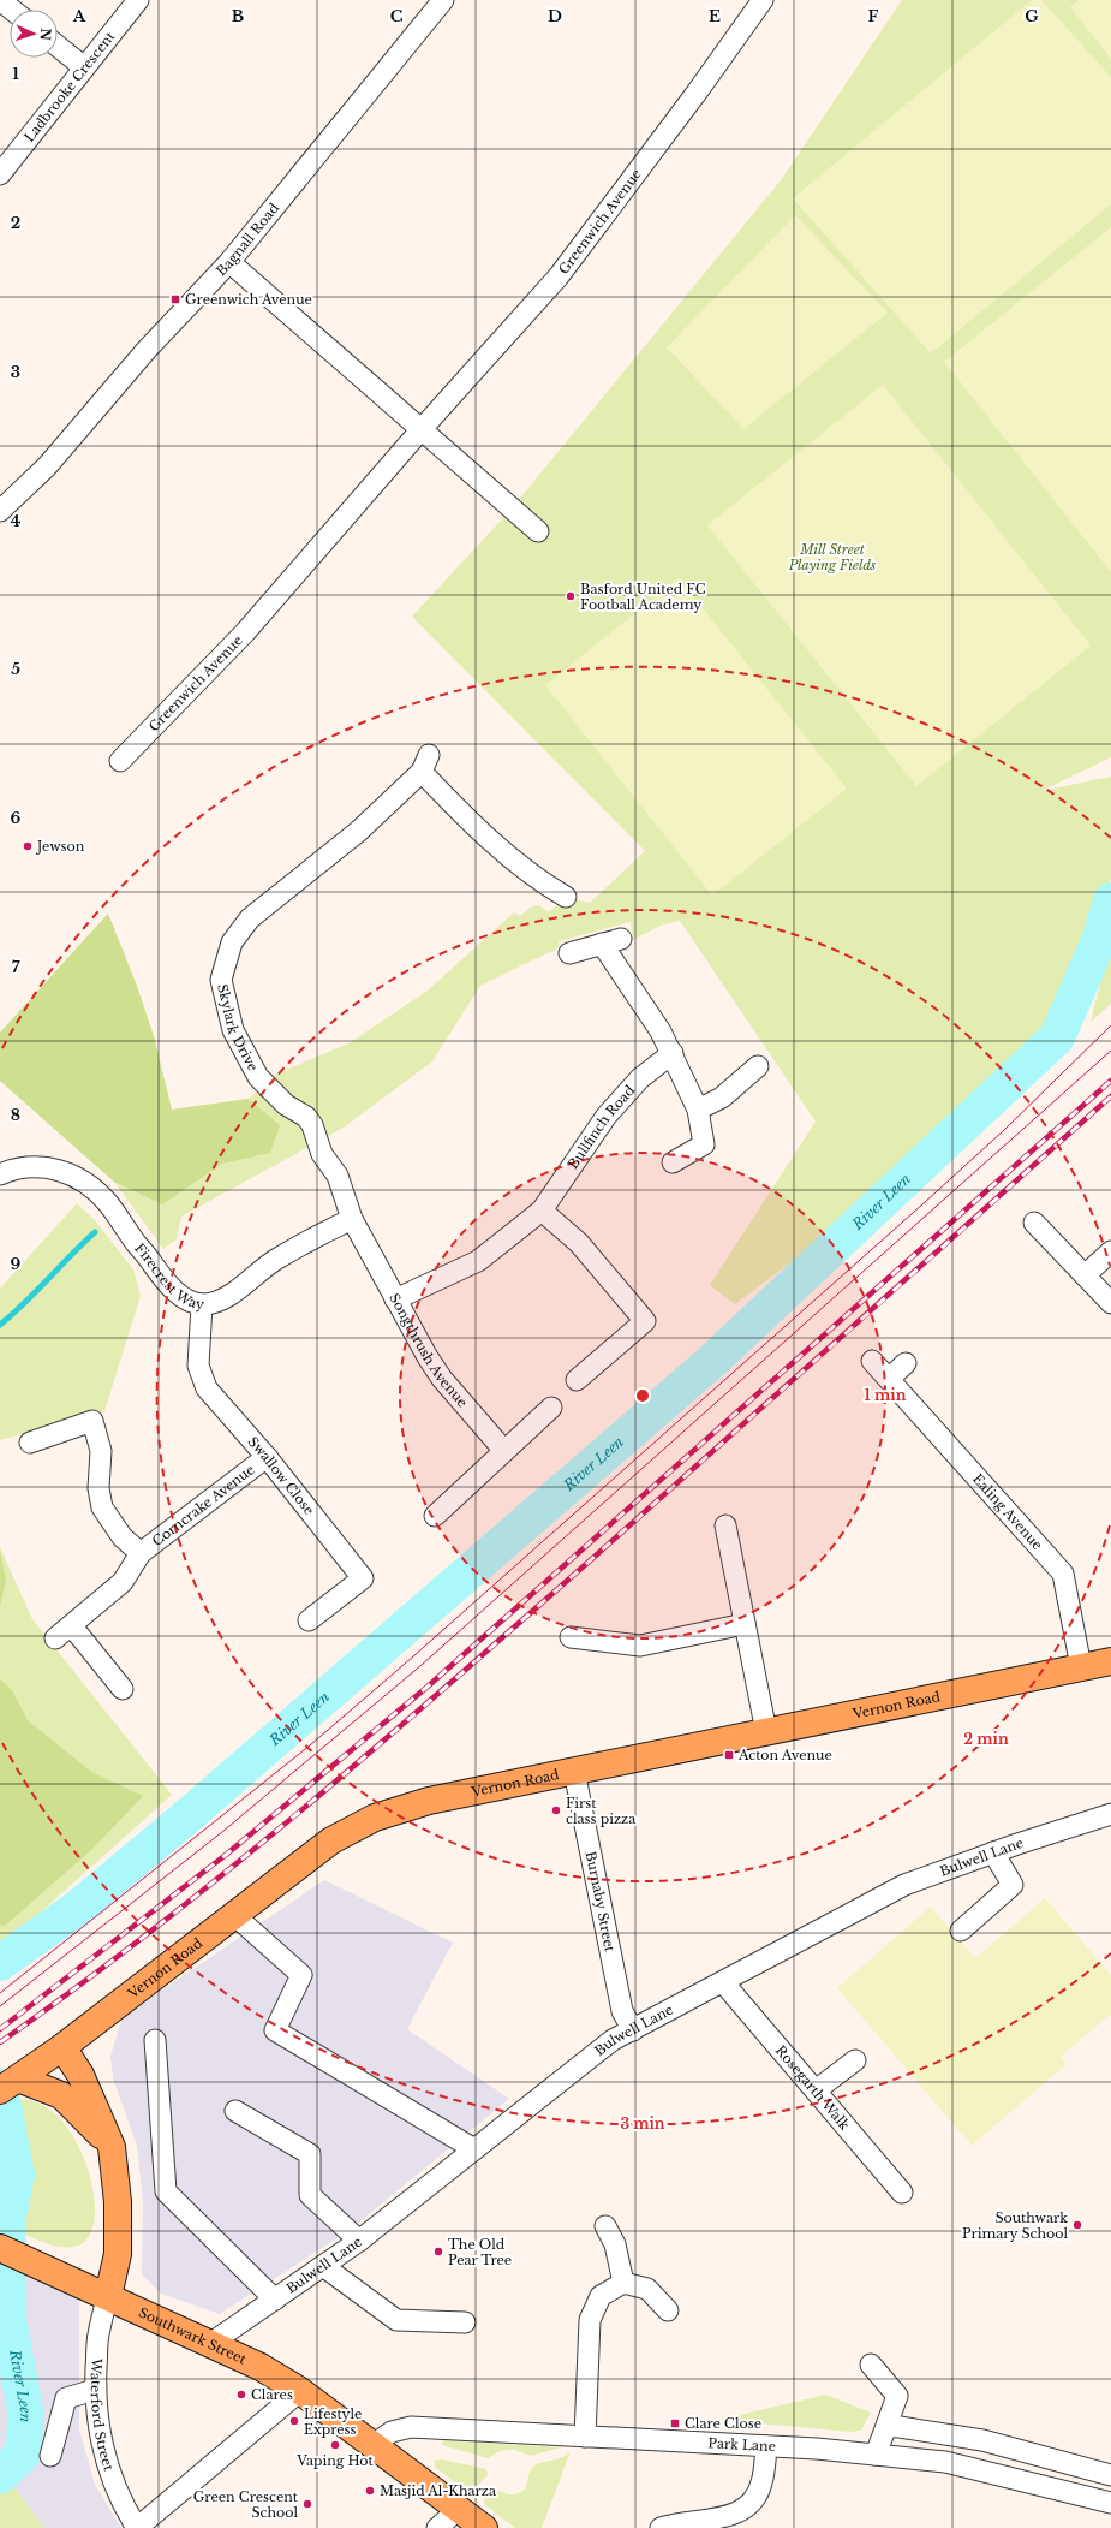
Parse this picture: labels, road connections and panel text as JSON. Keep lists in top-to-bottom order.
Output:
{
  "streets": {
    "main road": ["Vernon Road", "Southwark Street"],
    "street": [
      "Ladbrooke Crescent",
      "Greenwich Avenue",
      "Bagnall Road",
      "Skylark Drive",
      "Bullfinch Road",
      "Firecrest Way",
      "Songthrush Avenue",
      "Swallow Close",
      "Corncrake Avenue",
      "Ealing Avenue",
      "Bulwell Lane",
      "Burnaby Street",
      "Rosegarth Walk",
      "Waterford Street",
      "Park Lane"
    ]
  },
  "crossings": [
    ["Skylark Drive", "Firecrest Way"],
    ["Skylark Drive", "Songthrush Avenue"],
    ["Bullfinch Road", "Songthrush Avenue"],
    ["Firecrest Way", "Songthrush Avenue"],
    ["Firecrest Way", "Swallow Close"],
    ["Swallow Close", "Corncrake Avenue"],
    ["Ealing Avenue", "Vernon Road"],
    ["Vernon Road", "Burnaby Street"],
    ["Bulwell Lane", "Burnaby Street"],
    ["Bulwell Lane", "Rosegarth Walk"],
    ["Bulwell Lane", "Southwark Street"],
    ["Southwark Street", "Waterford Street"],
    ["Southwark Street", "Park Lane"]
  ],
  "water": ["River Leen"],
  "parks": ["Mill Street Playing Fields"],
  "places": {
    "transit": ["Greenwich Avenue", "Acton Avenue", "Clare Close"],
    "other": [
      "Basford United FC Football Academy",
      "Jewson",
      "First class pizza",
      "Southwark Primary School",
      "The Old Pear Tree",
      "Clares",
      "Lifestyle Express",
      "Vaping Hot",
      "Masjid Al-Kharza",
      "Green Crescent School"
    ]
  },
  "north": "right",
  "grid": {
    "columns": [
      "A",
      "B",
      "C",
      "D",
      "E",
      "F",
      "G"
    ],
    "rows": [
      "1",
      "2",
      "3",
      "4",
      "5",
      "6",
      "7",
      "8",
      "9"
    ]
  },
  "rings": ["1 min", "2 min", "3 min"]
}
